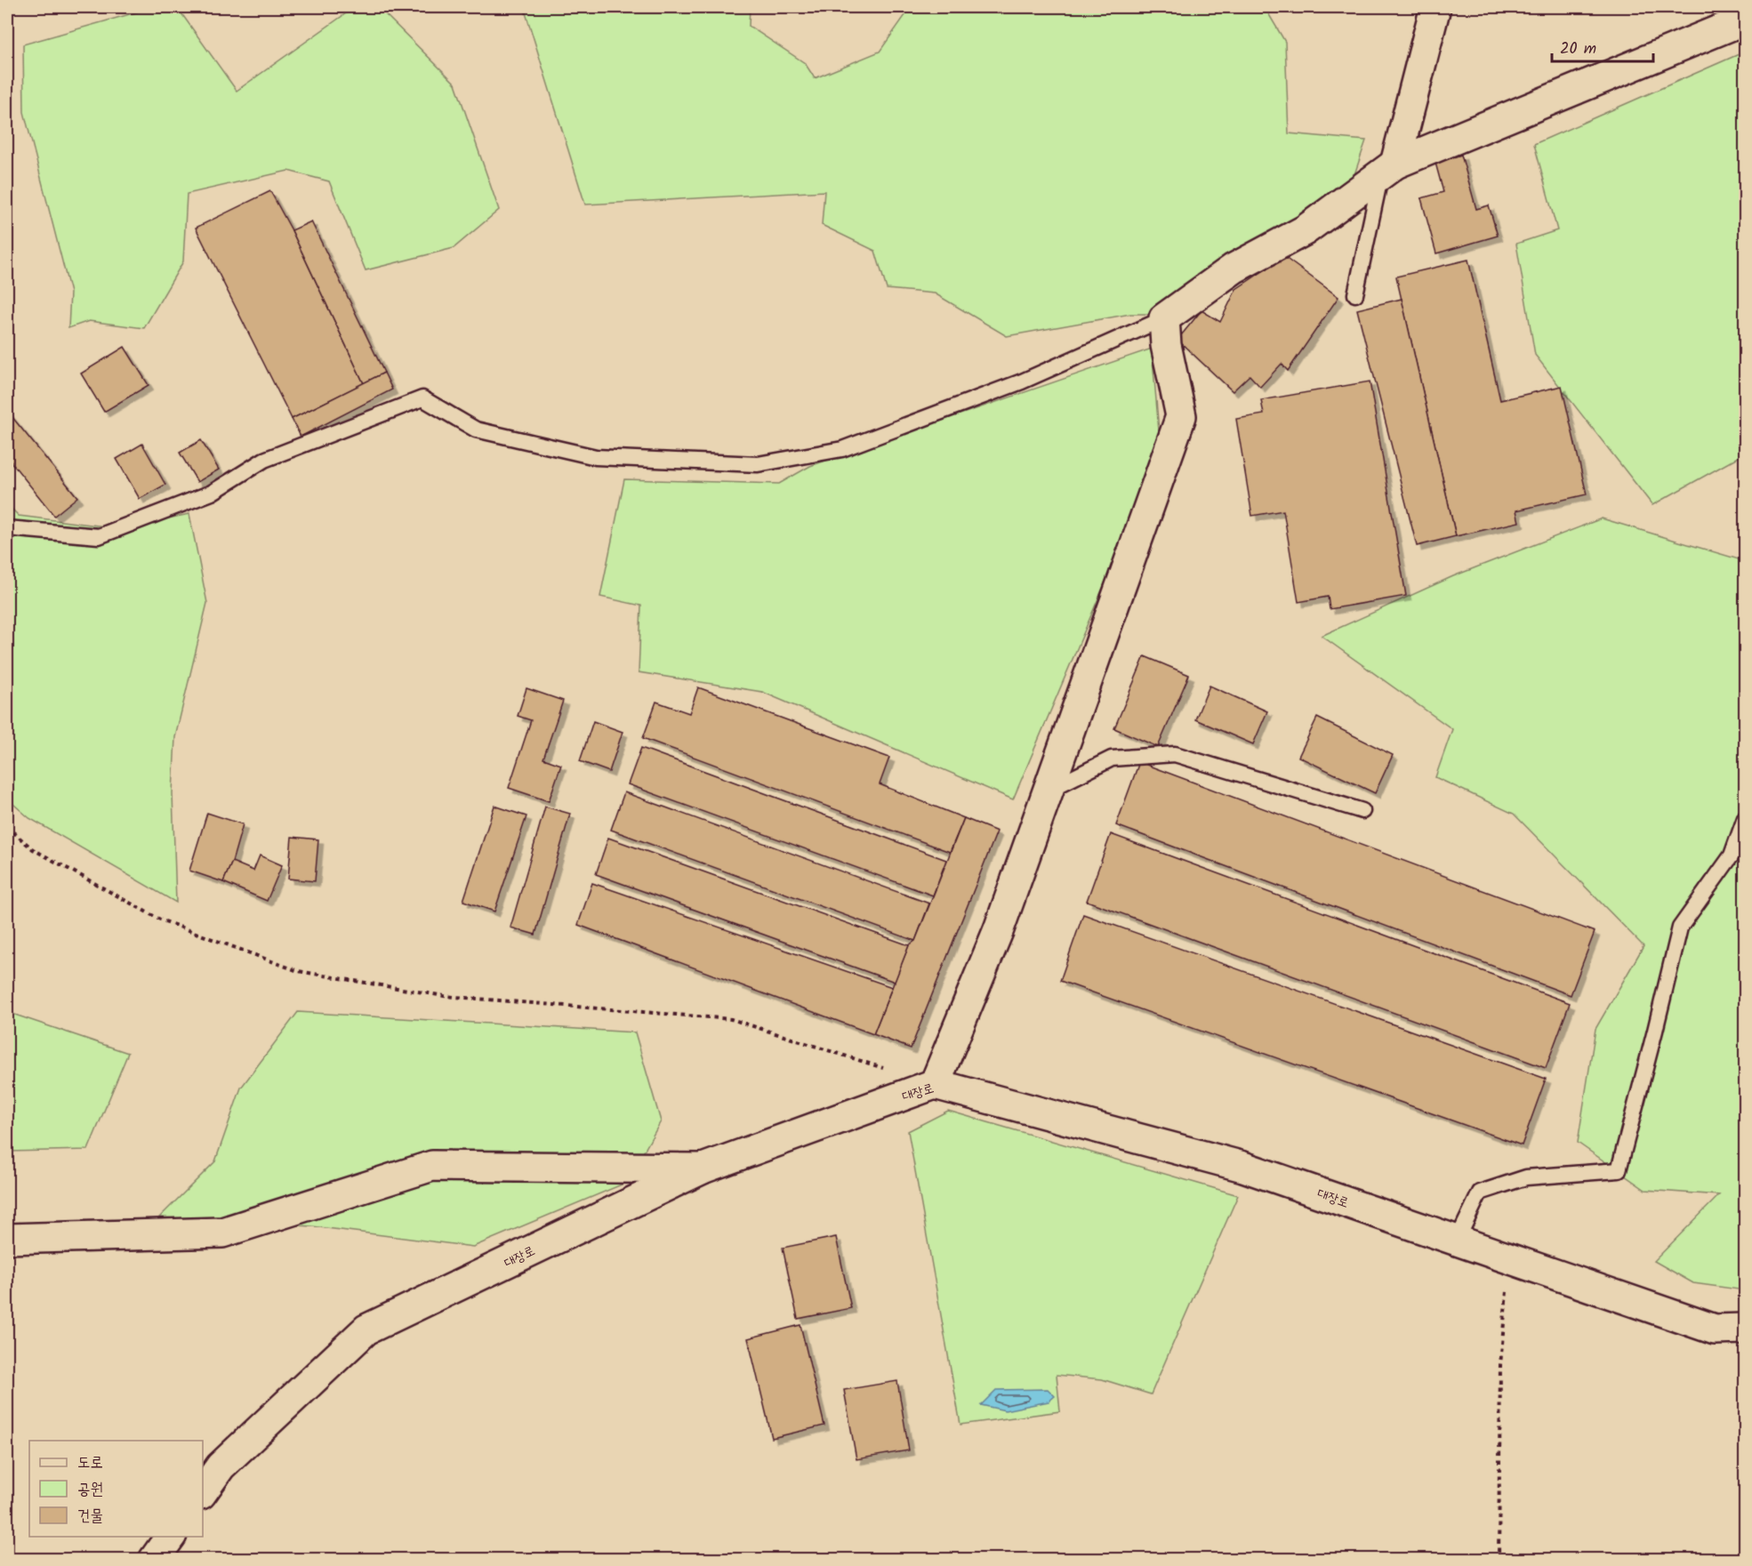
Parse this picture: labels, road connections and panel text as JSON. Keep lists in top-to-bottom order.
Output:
{
  "streets": {
    "street": ["대장로"]
  },
  "legend": ["도로", "공원", "건물"],
  "scale_bar": "20 m"
}
